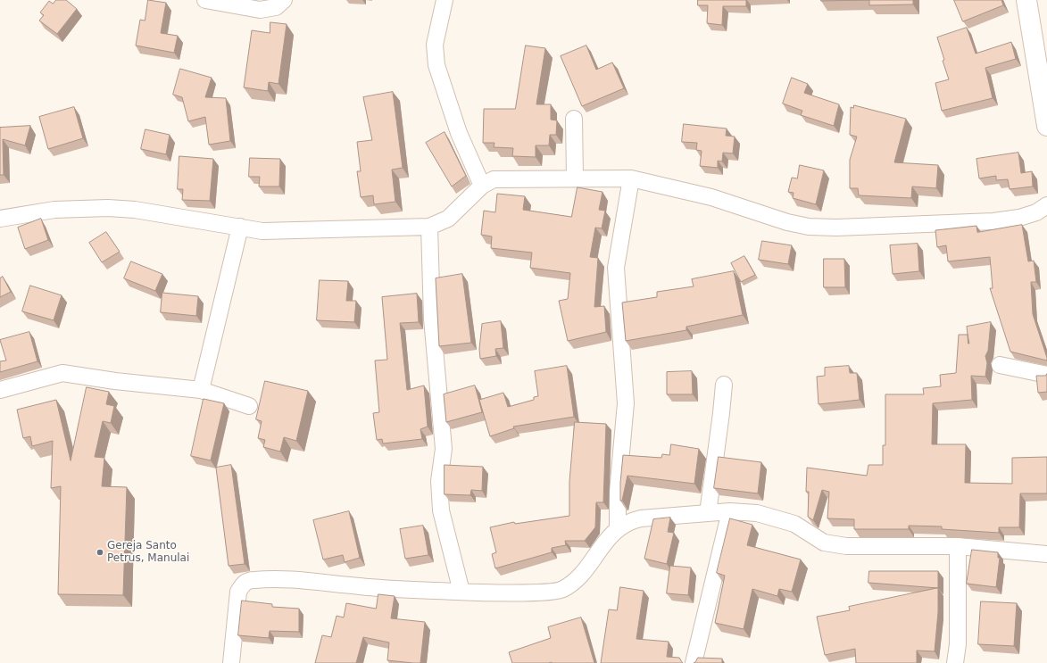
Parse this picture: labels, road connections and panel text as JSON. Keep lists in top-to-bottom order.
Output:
{
  "places": ["Gereja Santo Petrus, Manulai"]
}
